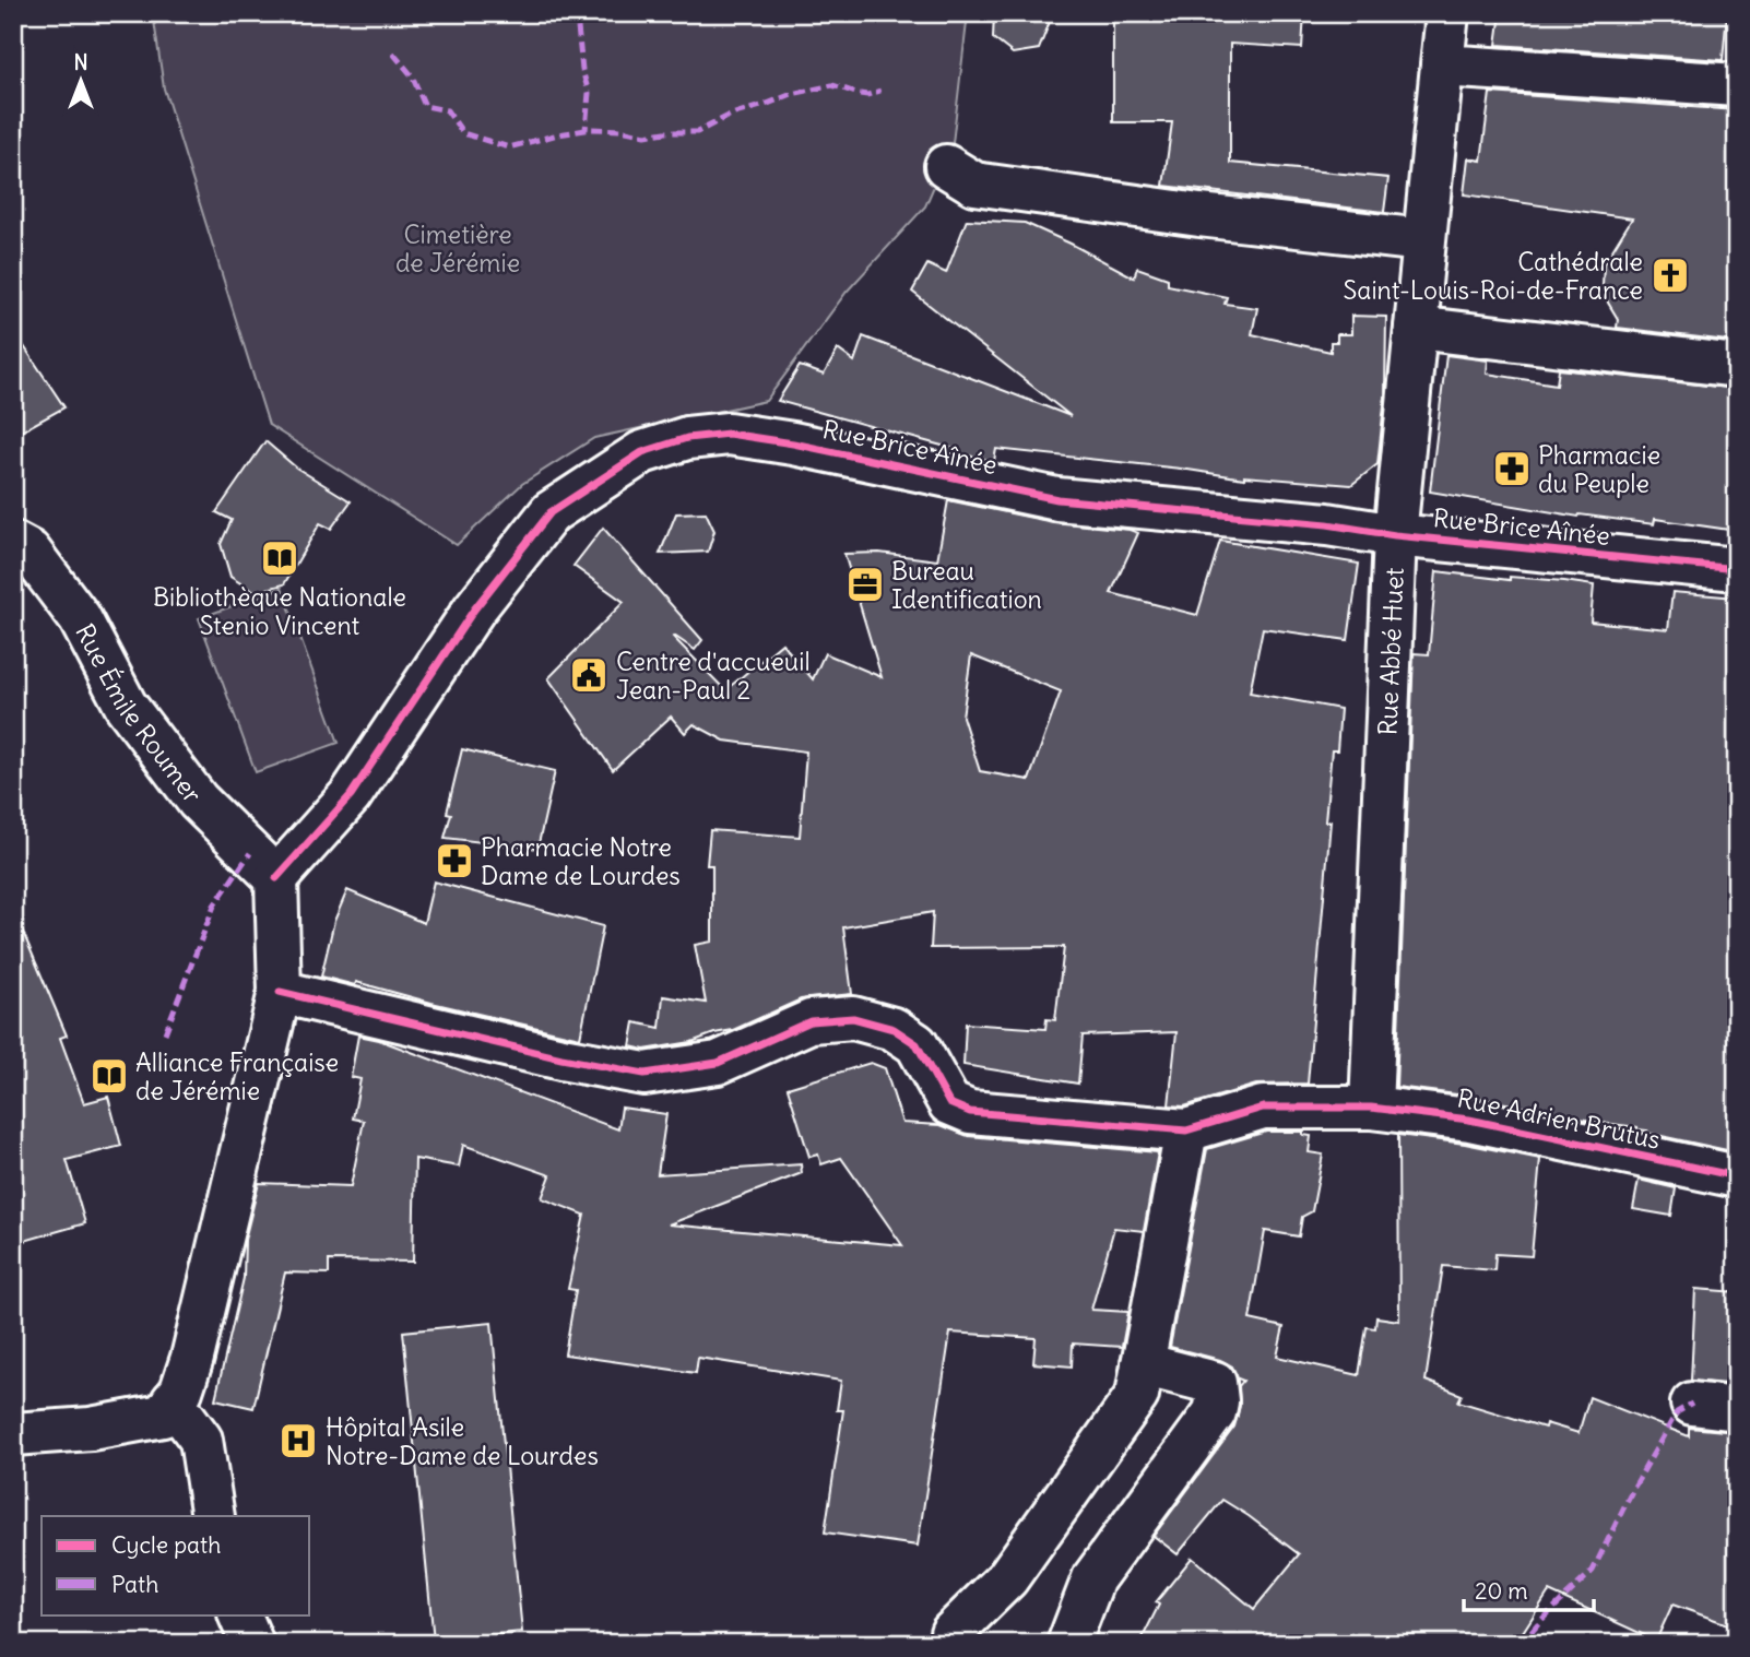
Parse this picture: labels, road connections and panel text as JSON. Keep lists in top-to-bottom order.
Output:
{
  "streets": {
    "street": [
      "Rue Brice Aînée",
      "Rue Abbé Huet",
      "Rue Émile Roumer",
      "Rue Adrien Brutus"
    ]
  },
  "crossings": [
    ["Rue Brice Aînée", "Rue Abbé Huet"],
    ["Rue Brice Aînée", "Rue Émile Roumer"],
    ["Rue Abbé Huet", "Rue Adrien Brutus"]
  ],
  "parks": ["Cimetière de Jérémie"],
  "places": {
    "church": ["Cathédrale Saint-Louis-Roi-de-France"],
    "pharmacy": ["Pharmacie du Peuple", "Pharmacie Notre Dame de Lourdes"],
    "library": ["Bibliothèque Nationale Stenio Vincent", "Alliance Française de Jérémie"],
    "office": ["Bureau Identification"],
    "public building": ["Centre d'accueuil Jean-Paul 2"],
    "hospital": ["Hôpital Asile Notre-Dame de Lourdes"]
  },
  "legend": ["Cycle path", "Path"],
  "scale_bar": "20 m",
  "north": "top"
}
